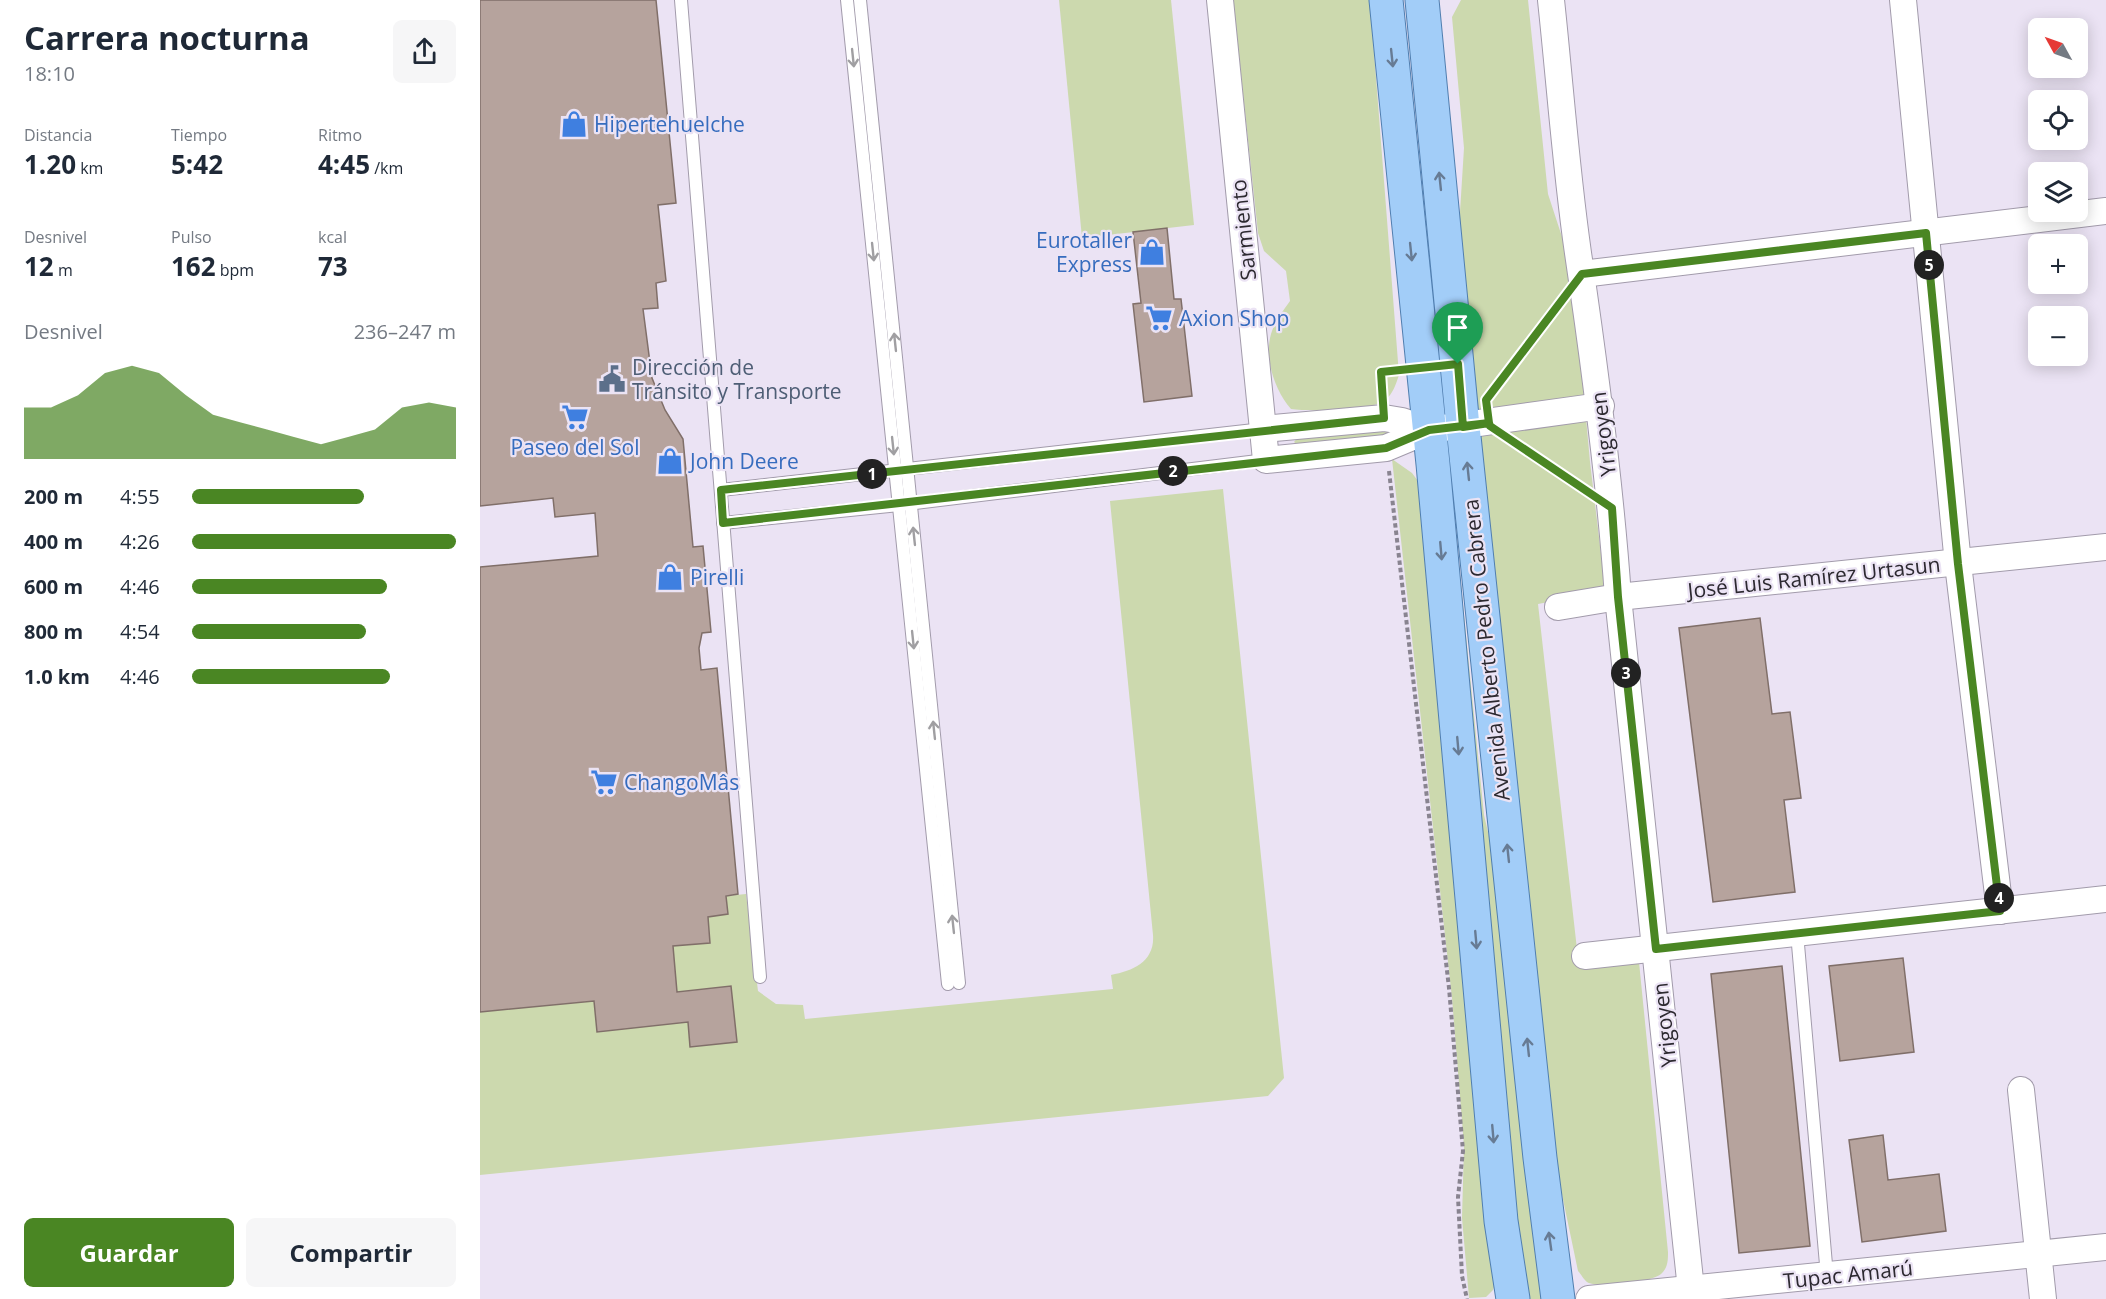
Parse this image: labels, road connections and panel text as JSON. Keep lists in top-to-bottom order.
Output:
{
  "streets": {
    "main road": ["Avenida Alberto Pedro Cabrera"],
    "street": [
      "Sarmiento",
      "Yrigoyen",
      "José Luis Ramírez Urtasun",
      "Tupac Amarú"
    ]
  },
  "crossings": [
    ["Yrigoyen", "José Luis Ramírez Urtasun"],
    ["Yrigoyen", "Tupac Amarú"]
  ],
  "places": {
    "shop": [
      "Hipertehuelche",
      "Eurotaller Express",
      "John Deere",
      "Pirelli"
    ],
    "supermarket": ["Axion Shop", "Paseo del Sol", "ChangoMâs"],
    "public building": ["Dirección de Tránsito y Transporte"]
  },
  "north": "top left",
  "page": {
    "heading": ["Carrera nocturna", "18:10"],
    "map_buttons": ["+", "−"],
    "stats": [
      ["Distancia", "1.20 km"],
      ["Tiempo", "5:42"],
      ["Ritmo", "4:45 /km"],
      ["Desnivel", "12 m"],
      ["Pulso", "162 bpm"],
      ["kcal", "73"]
    ],
    "pins": [
      "5",
      "2",
      "1",
      "3",
      "4"
    ],
    "chart": ["Desnivel", "236–247 m"],
    "list": [
      {
        "name": "200 m",
        "note": "4:55"
      },
      {
        "name": "400 m",
        "note": "4:26"
      },
      {
        "name": "600 m",
        "note": "4:46"
      },
      {
        "name": "800 m",
        "note": "4:54"
      },
      {
        "name": "1.0 km",
        "note": "4:46"
      }
    ],
    "buttons": ["Guardar", "Compartir"]
  }
}
